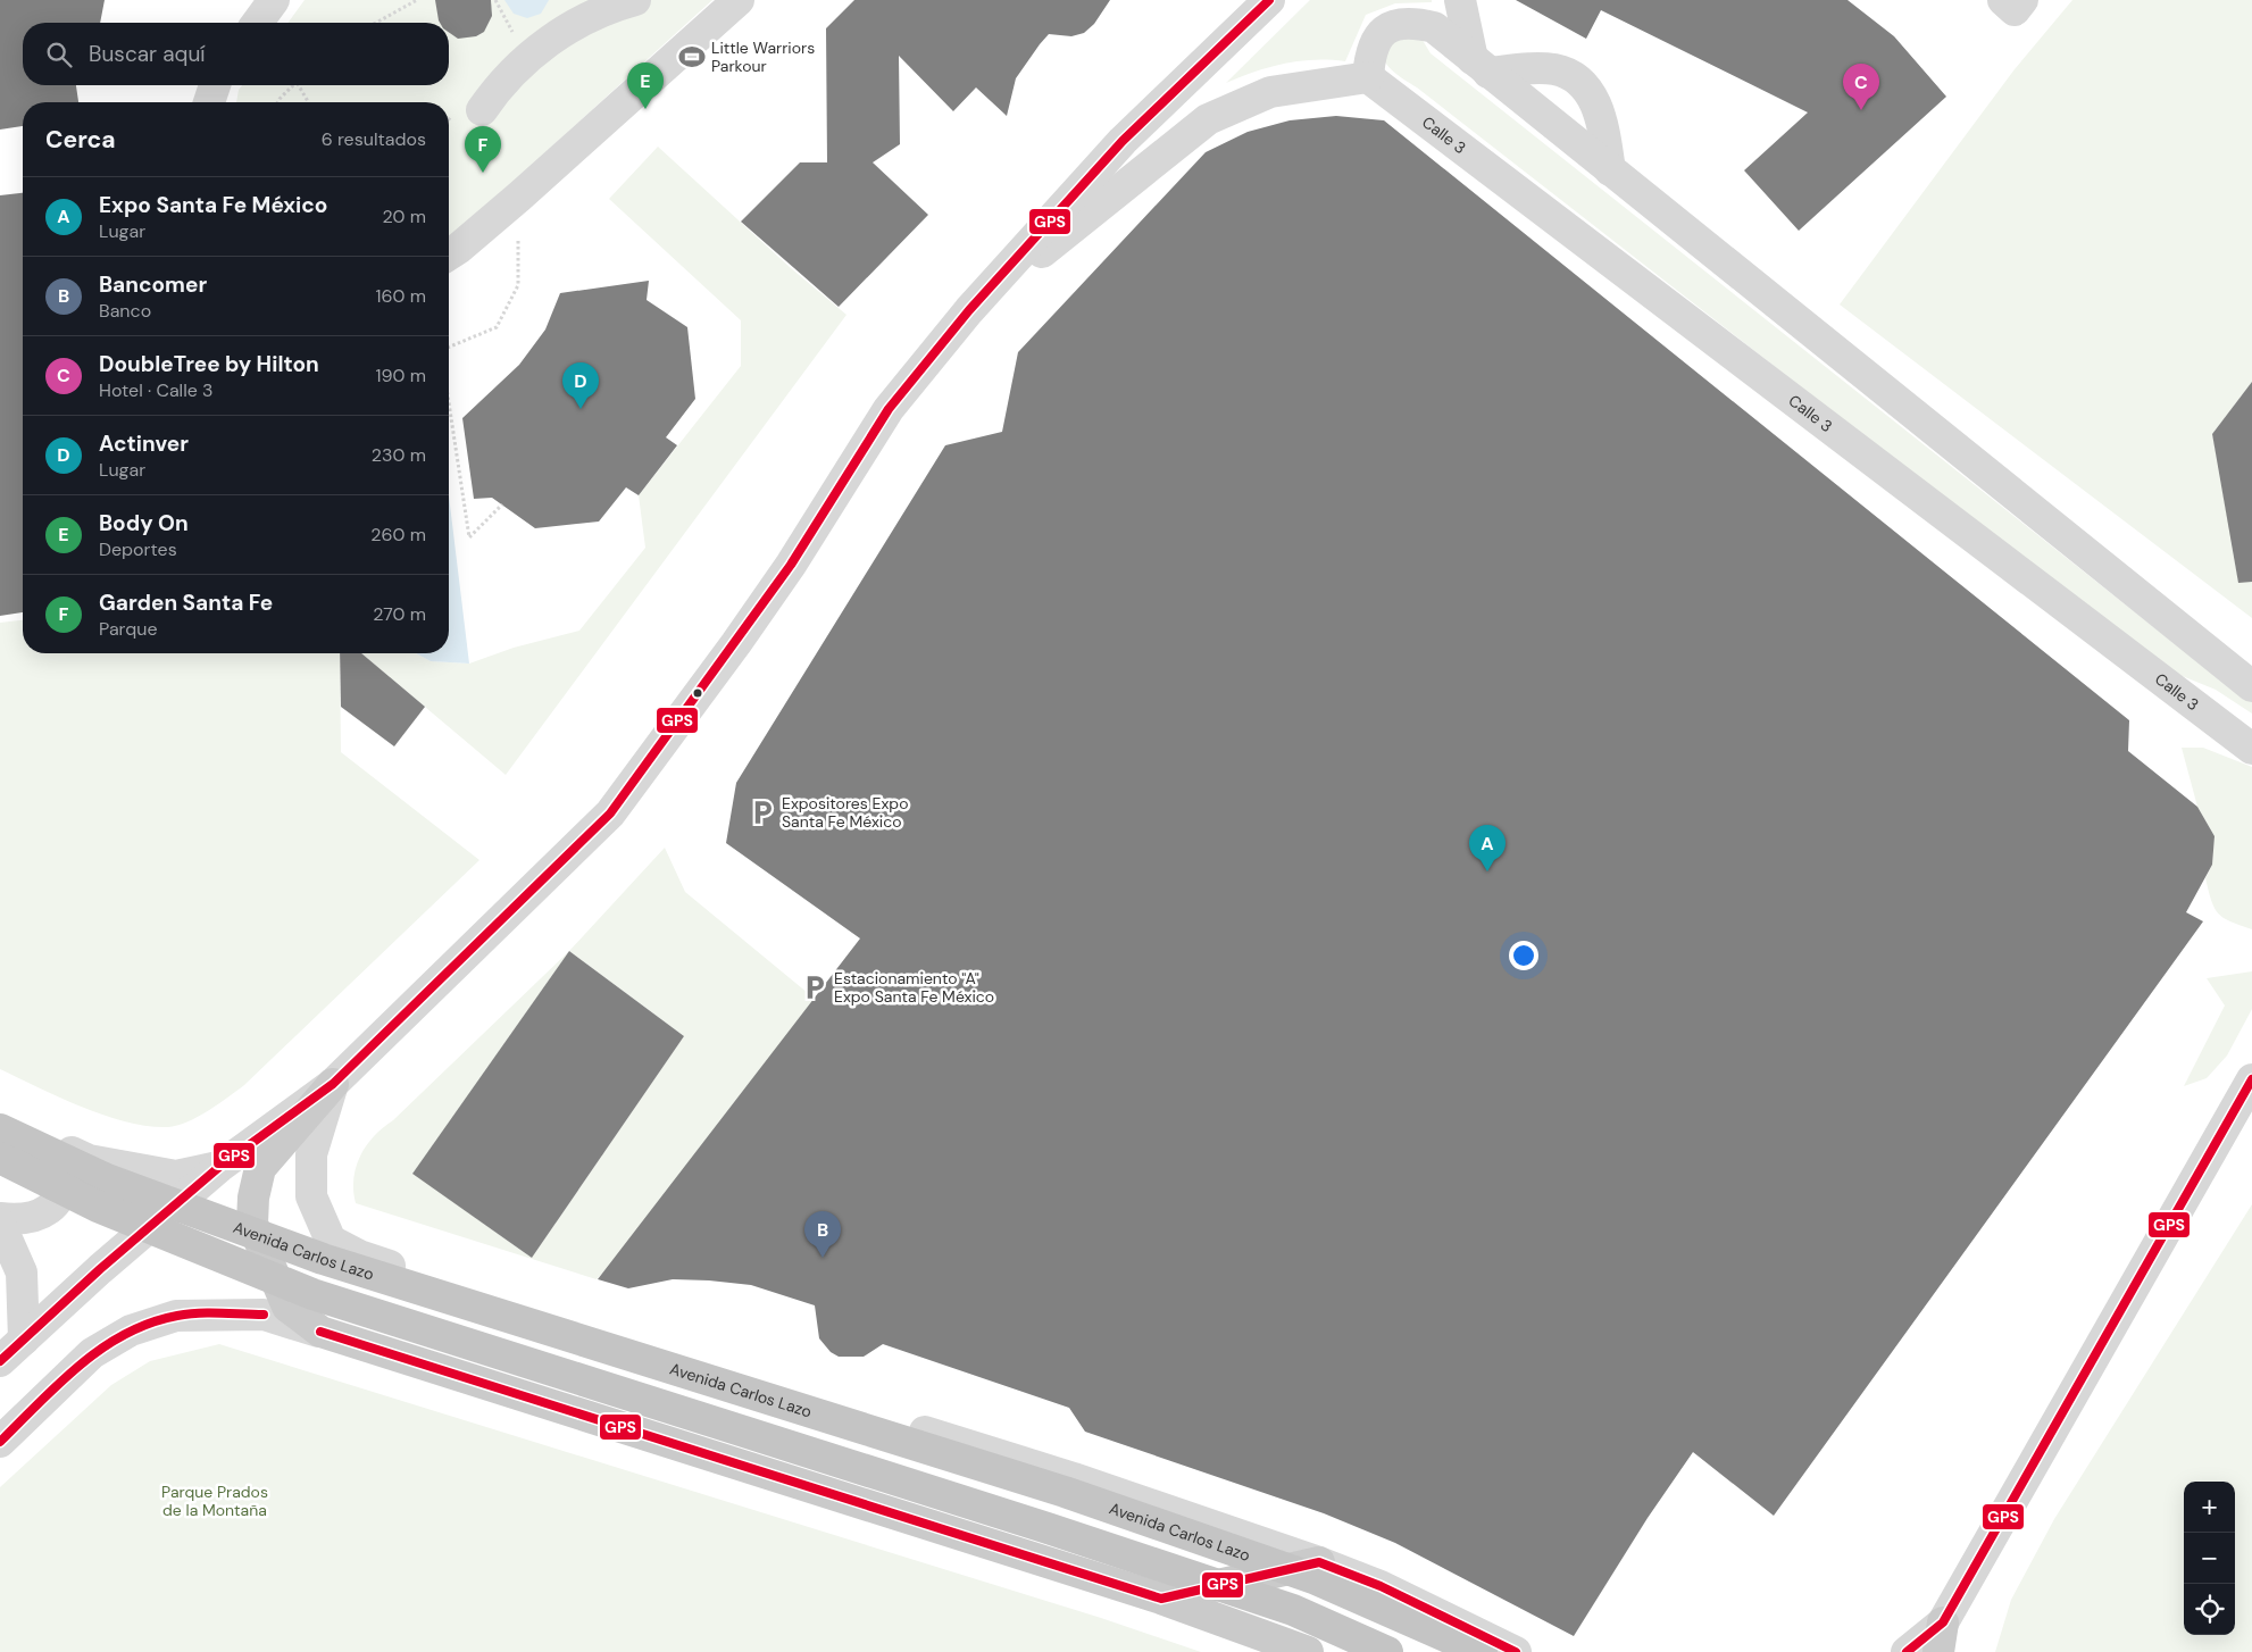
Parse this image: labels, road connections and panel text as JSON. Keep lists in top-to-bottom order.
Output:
{
  "streets": {
    "highway": ["Avenida Carlos Lazo"],
    "street": ["Calle 3"]
  },
  "parks": ["Parque Prados de la Montaña"],
  "places": {
    "sports": ["Little Warriors Parkour"],
    "parking": ["Expositores Expo Santa Fe México", "Estacionamiento \"A\" Expo Santa Fe México"]
  },
  "lines": ["transit line GPS"],
  "page": {
    "search": "Buscar aquí",
    "pins": [
      "E",
      "C",
      "F",
      "D",
      "A",
      "B"
    ],
    "heading": ["Cerca", "6 resultados"],
    "list": [
      {
        "mark": "A",
        "name": "Expo Santa Fe México",
        "note": "Lugar",
        "value": "20 m"
      },
      {
        "mark": "B",
        "name": "Bancomer",
        "note": "Banco",
        "value": "160 m"
      },
      {
        "mark": "C",
        "name": "DoubleTree by Hilton",
        "note": "Hotel · Calle 3",
        "value": "190 m"
      },
      {
        "mark": "D",
        "name": "Actinver",
        "note": "Lugar",
        "value": "230 m"
      },
      {
        "mark": "E",
        "name": "Body On",
        "note": "Deportes",
        "value": "260 m"
      },
      {
        "mark": "F",
        "name": "Garden Santa Fe",
        "note": "Parque",
        "value": "270 m"
      }
    ],
    "map_buttons": ["+", "−"]
  }
}
